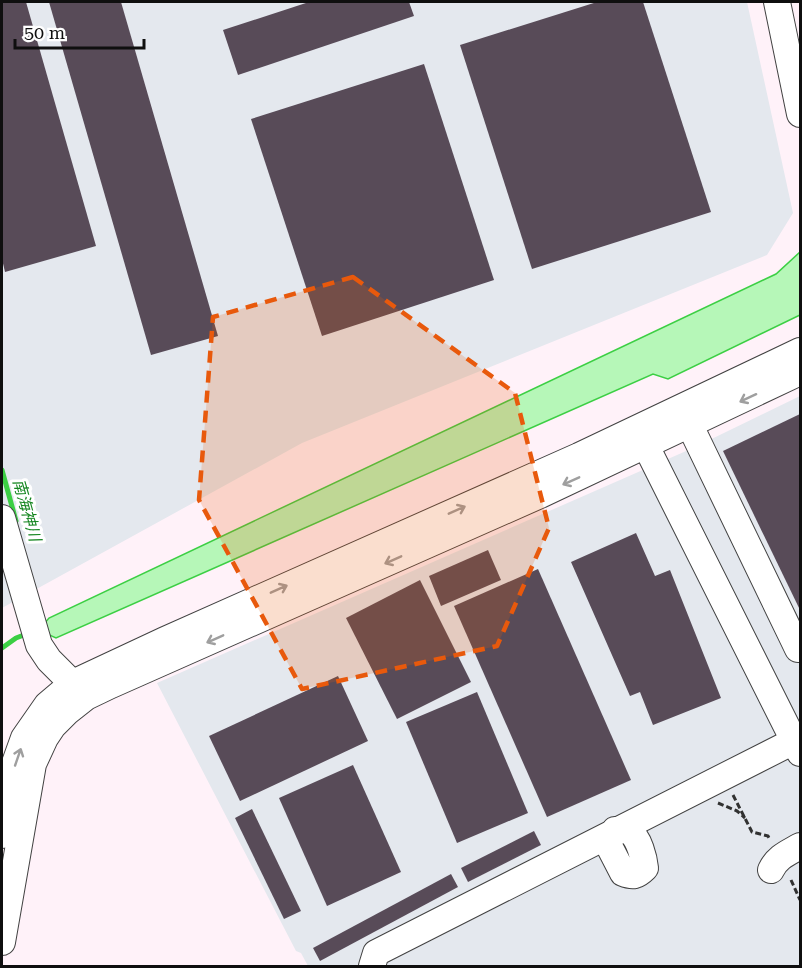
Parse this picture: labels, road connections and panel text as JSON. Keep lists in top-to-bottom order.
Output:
{
  "water": ["南海神川"],
  "scale_bar": "50 m"
}
